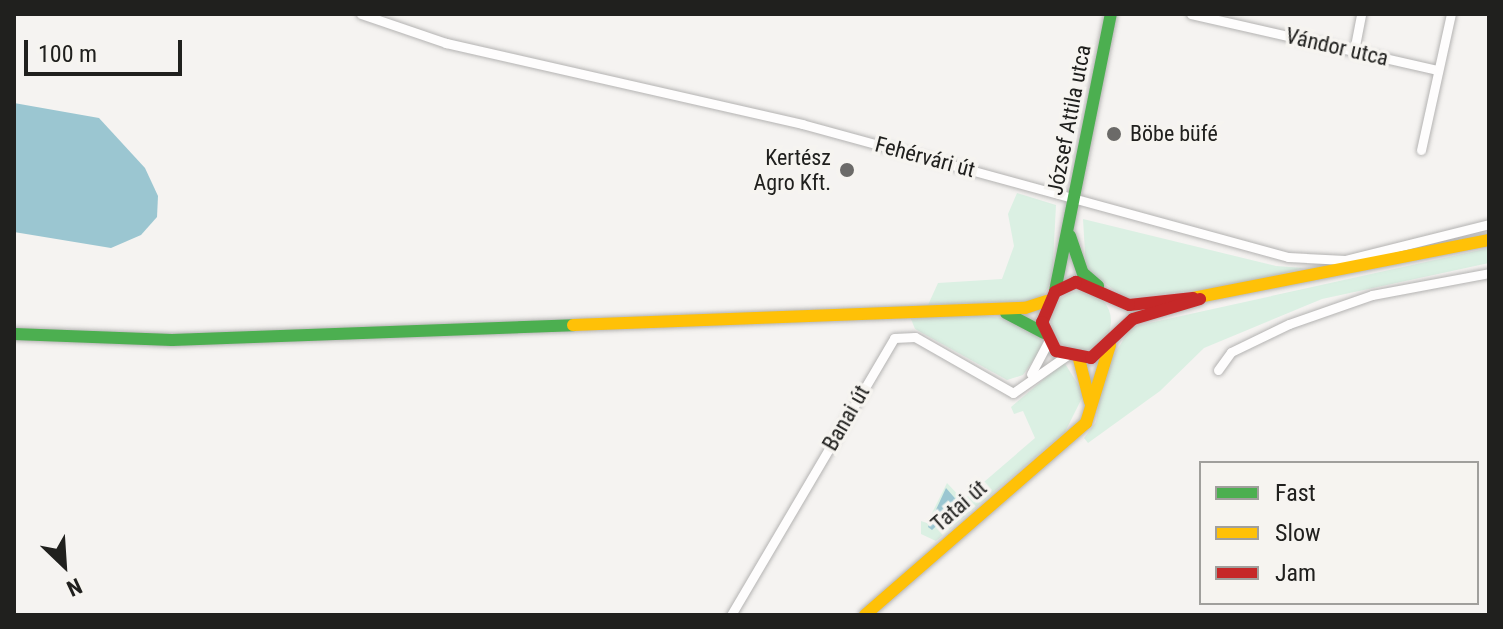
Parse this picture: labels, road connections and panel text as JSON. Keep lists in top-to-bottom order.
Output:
{
  "streets": {
    "main road": ["József Attila utca", "Tatai út"],
    "street": ["Vándor utca", "Fehérvári út", "Banai út"]
  },
  "crossings": [
    ["József Attila utca", "Fehérvári út"],
    ["József Attila utca", "Tatai út"]
  ],
  "places": ["Böbe büfé", "Kertész Agro Kft."],
  "legend": ["Fast", "Slow", "Jam"],
  "scale_bar": "100 m",
  "north": "bottom right"
}
